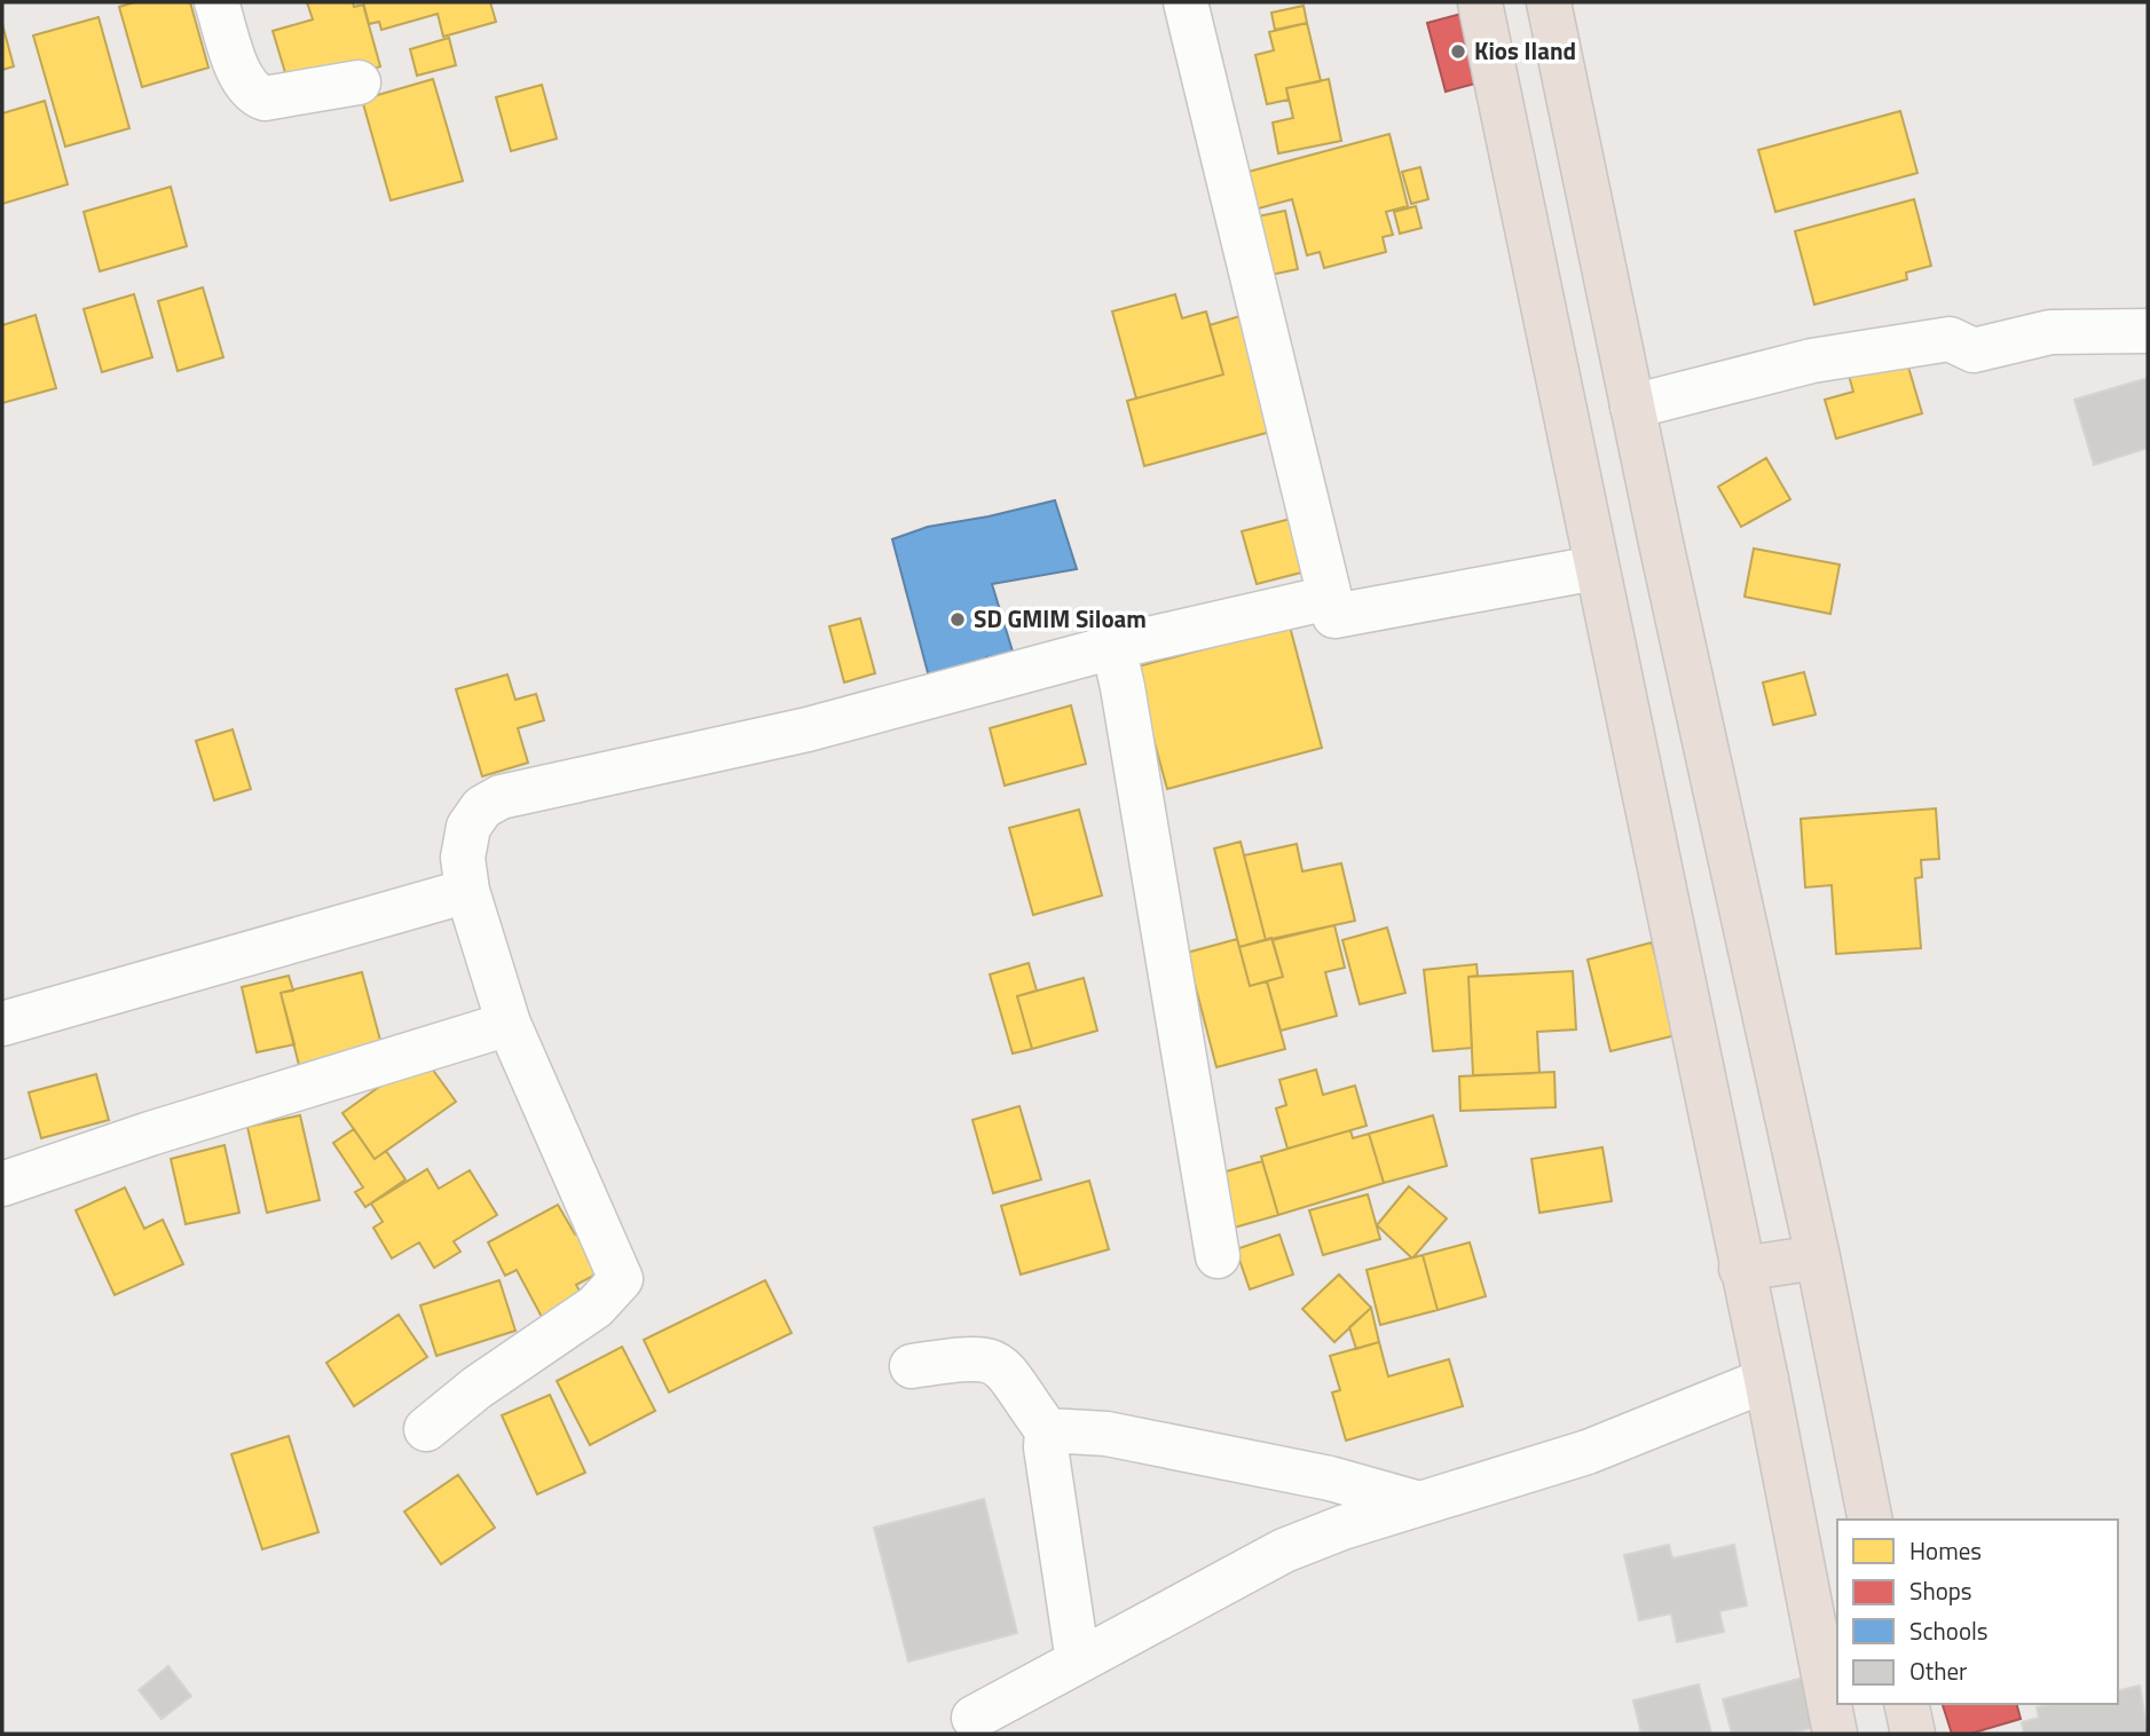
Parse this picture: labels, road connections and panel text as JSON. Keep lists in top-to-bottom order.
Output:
{
  "places": ["Kios Iland", "SD GMIM Siloam"],
  "legend": [
    "Homes",
    "Shops",
    "Schools",
    "Other"
  ]
}
